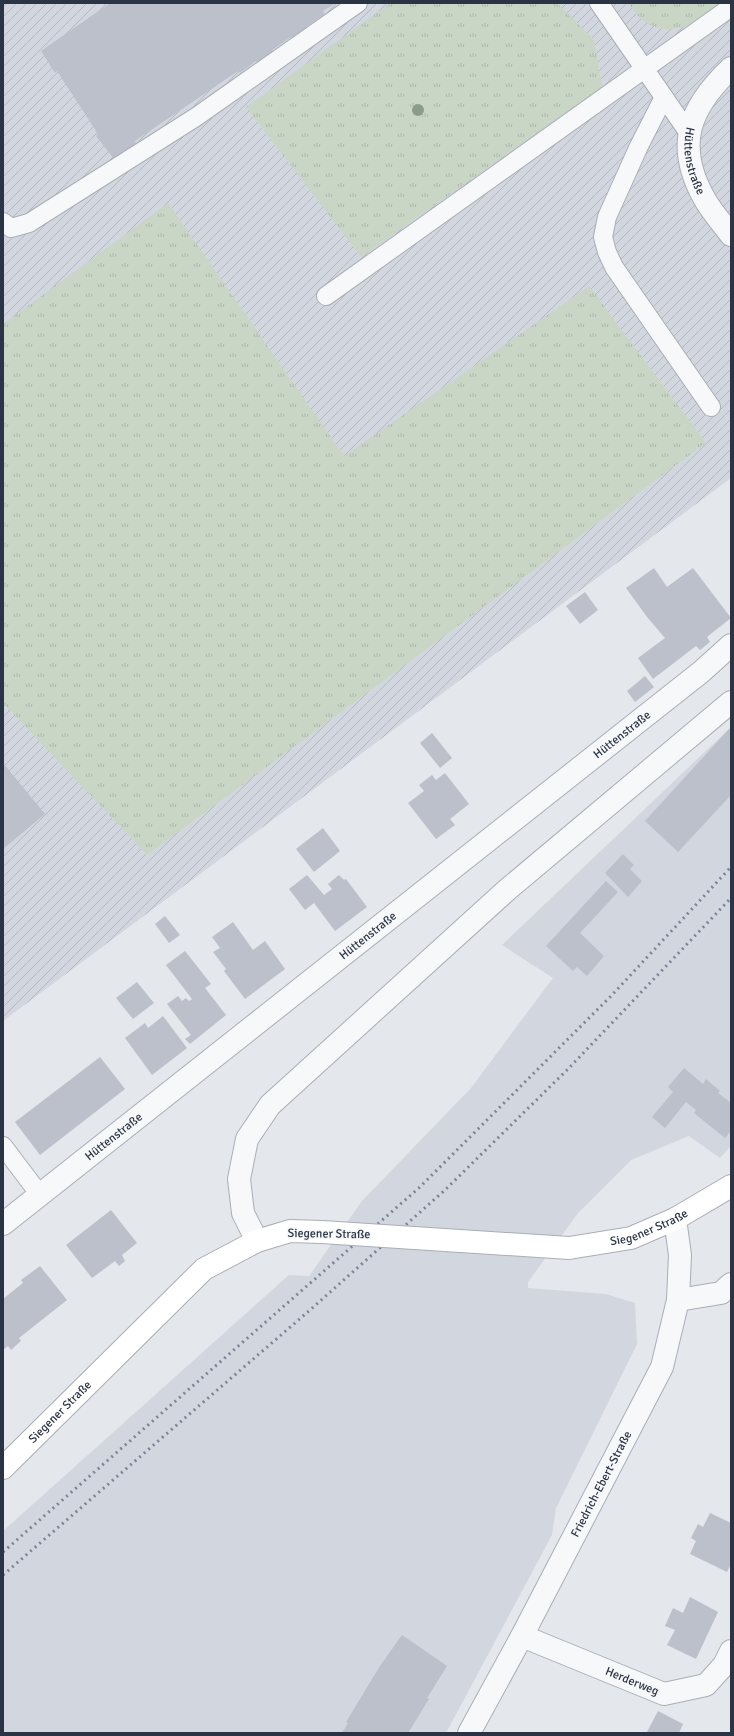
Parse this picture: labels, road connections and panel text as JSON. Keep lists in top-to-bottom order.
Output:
{
  "streets": {
    "main road": ["Siegener Straße"],
    "street": ["Hüttenstraße", "Friedrich-Ebert-Straße", "Herderweg"]
  },
  "crossings": [
    ["Siegener Straße", "Friedrich-Ebert-Straße"],
    ["Friedrich-Ebert-Straße", "Herderweg"]
  ]
}
